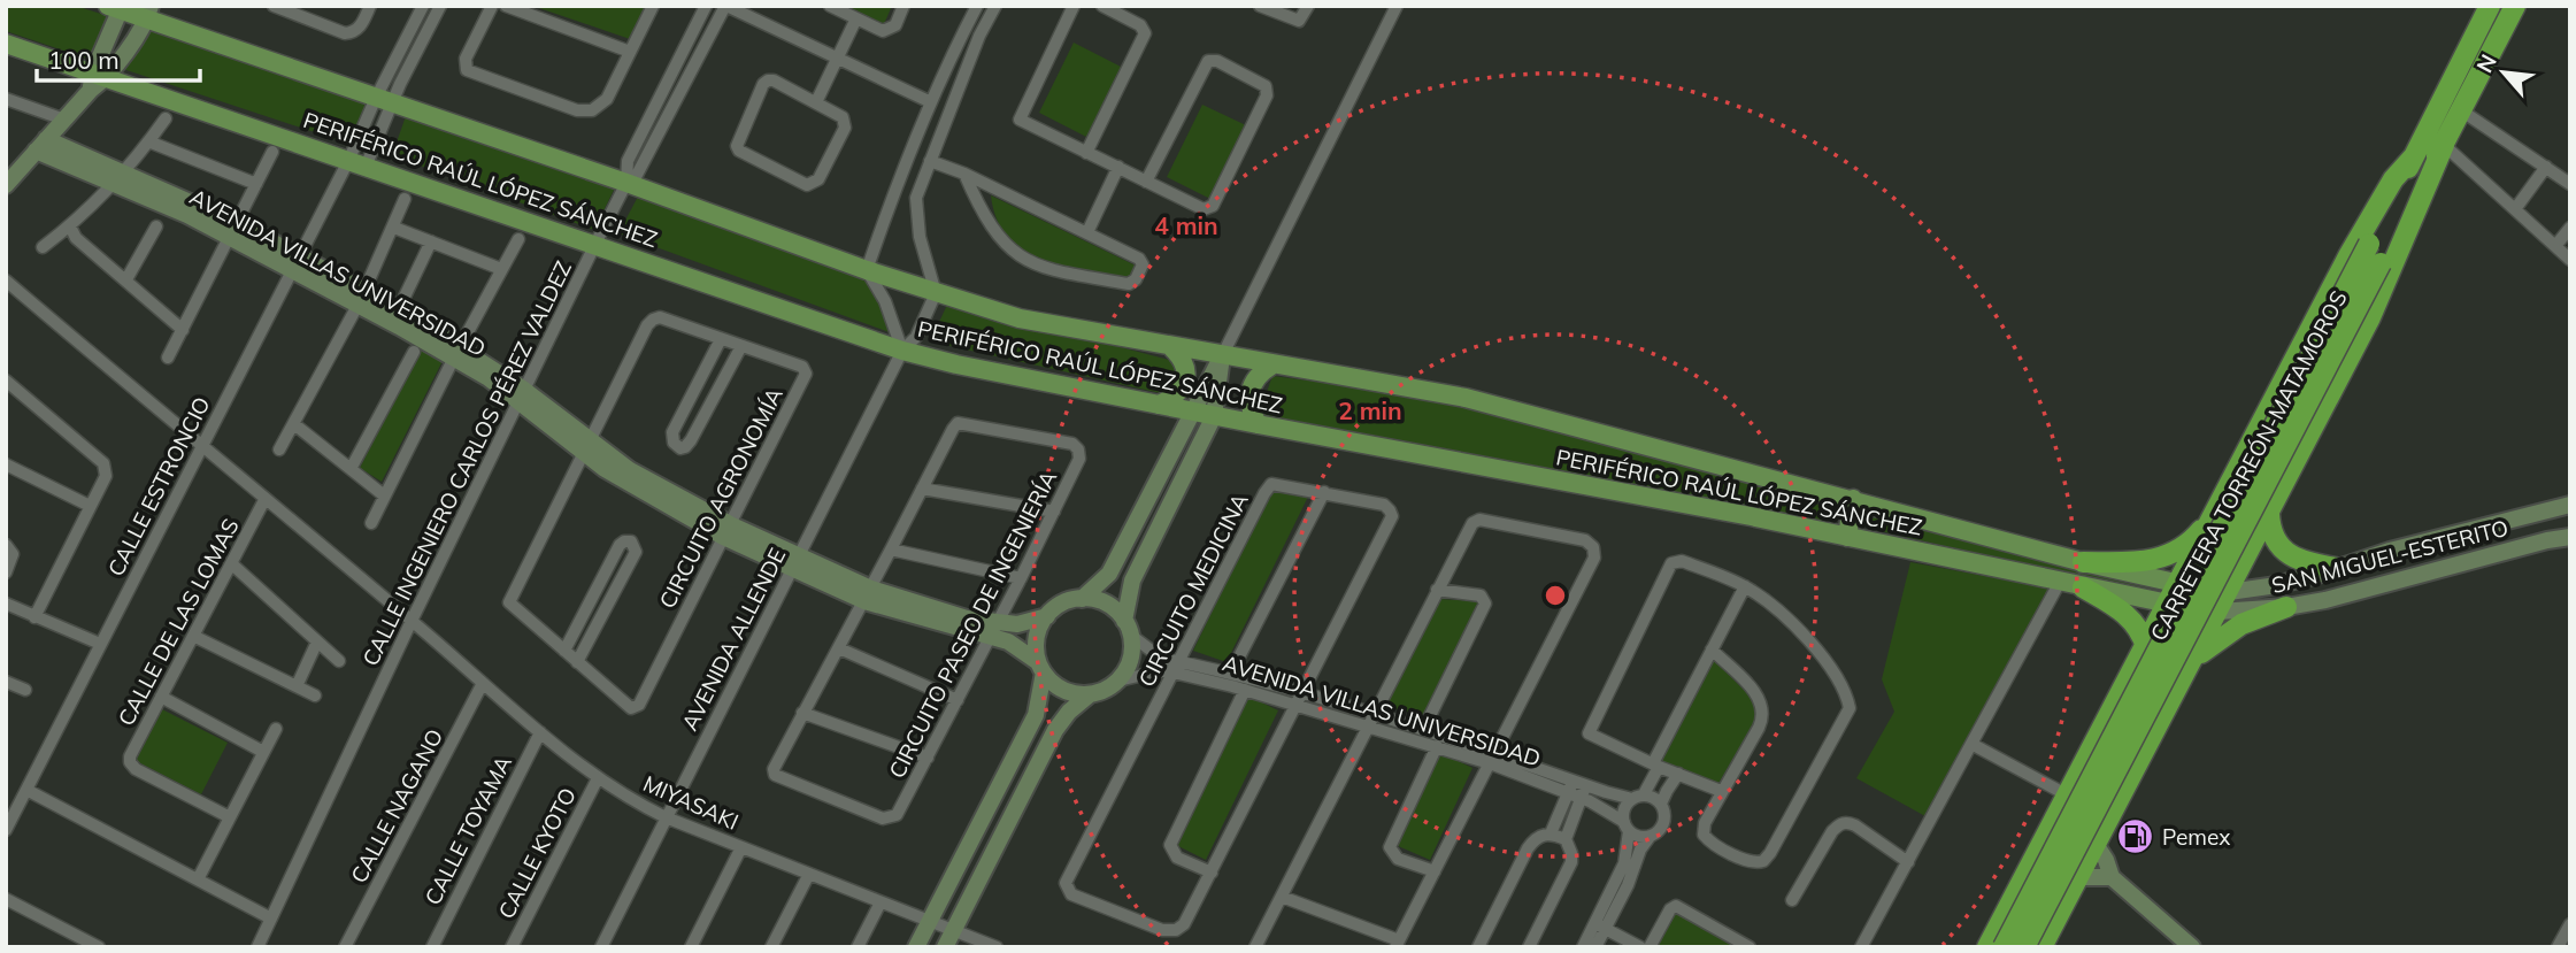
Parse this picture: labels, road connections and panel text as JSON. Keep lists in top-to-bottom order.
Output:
{
  "streets": {
    "highway": ["CARRETERA TORREÓN-MATAMOROS"],
    "main road": ["PERIFÉRICO RAÚL LÓPEZ SÁNCHEZ"],
    "street": [
      "AVENIDA VILLAS UNIVERSIDAD",
      "CALLE INGENIERO CARLOS PÉREZ VALDEZ",
      "CALLE ESTRONCIO",
      "CIRCUITO AGRONOMÍA",
      "SAN MIGUEL-ESTERITO",
      "CIRCUITO MEDICINA",
      "CALLE DE LAS LOMAS",
      "CIRCUITO PASEO DE INGENIERÍA",
      "AVENIDA ALLENDE",
      "MIYASAKI",
      "CALLE NAGANO",
      "CALLE TOYAMA",
      "CALLE KYOTO"
    ]
  },
  "crossings": [
    ["PERIFÉRICO RAÚL LÓPEZ SÁNCHEZ", "CALLE INGENIERO CARLOS PÉREZ VALDEZ"],
    ["PERIFÉRICO RAÚL LÓPEZ SÁNCHEZ", "CALLE ESTRONCIO"],
    ["PERIFÉRICO RAÚL LÓPEZ SÁNCHEZ", "SAN MIGUEL-ESTERITO"],
    ["PERIFÉRICO RAÚL LÓPEZ SÁNCHEZ", "AVENIDA ALLENDE"],
    ["AVENIDA VILLAS UNIVERSIDAD", "CALLE INGENIERO CARLOS PÉREZ VALDEZ"],
    ["AVENIDA VILLAS UNIVERSIDAD", "CALLE ESTRONCIO"],
    ["AVENIDA VILLAS UNIVERSIDAD", "CIRCUITO AGRONOMÍA"],
    ["AVENIDA VILLAS UNIVERSIDAD", "CIRCUITO MEDICINA"],
    ["AVENIDA VILLAS UNIVERSIDAD", "CIRCUITO PASEO DE INGENIERÍA"],
    ["AVENIDA VILLAS UNIVERSIDAD", "AVENIDA ALLENDE"],
    ["CALLE INGENIERO CARLOS PÉREZ VALDEZ", "MIYASAKI"],
    ["CALLE ESTRONCIO", "MIYASAKI"],
    ["CALLE DE LAS LOMAS", "MIYASAKI"],
    ["AVENIDA ALLENDE", "MIYASAKI"],
    ["MIYASAKI", "CALLE NAGANO"],
    ["MIYASAKI", "CALLE TOYAMA"],
    ["MIYASAKI", "CALLE KYOTO"]
  ],
  "places": {
    "fuel station": ["Pemex"]
  },
  "scale_bar": "100 m",
  "north": "top left",
  "rings": ["4 min", "2 min"]
}
